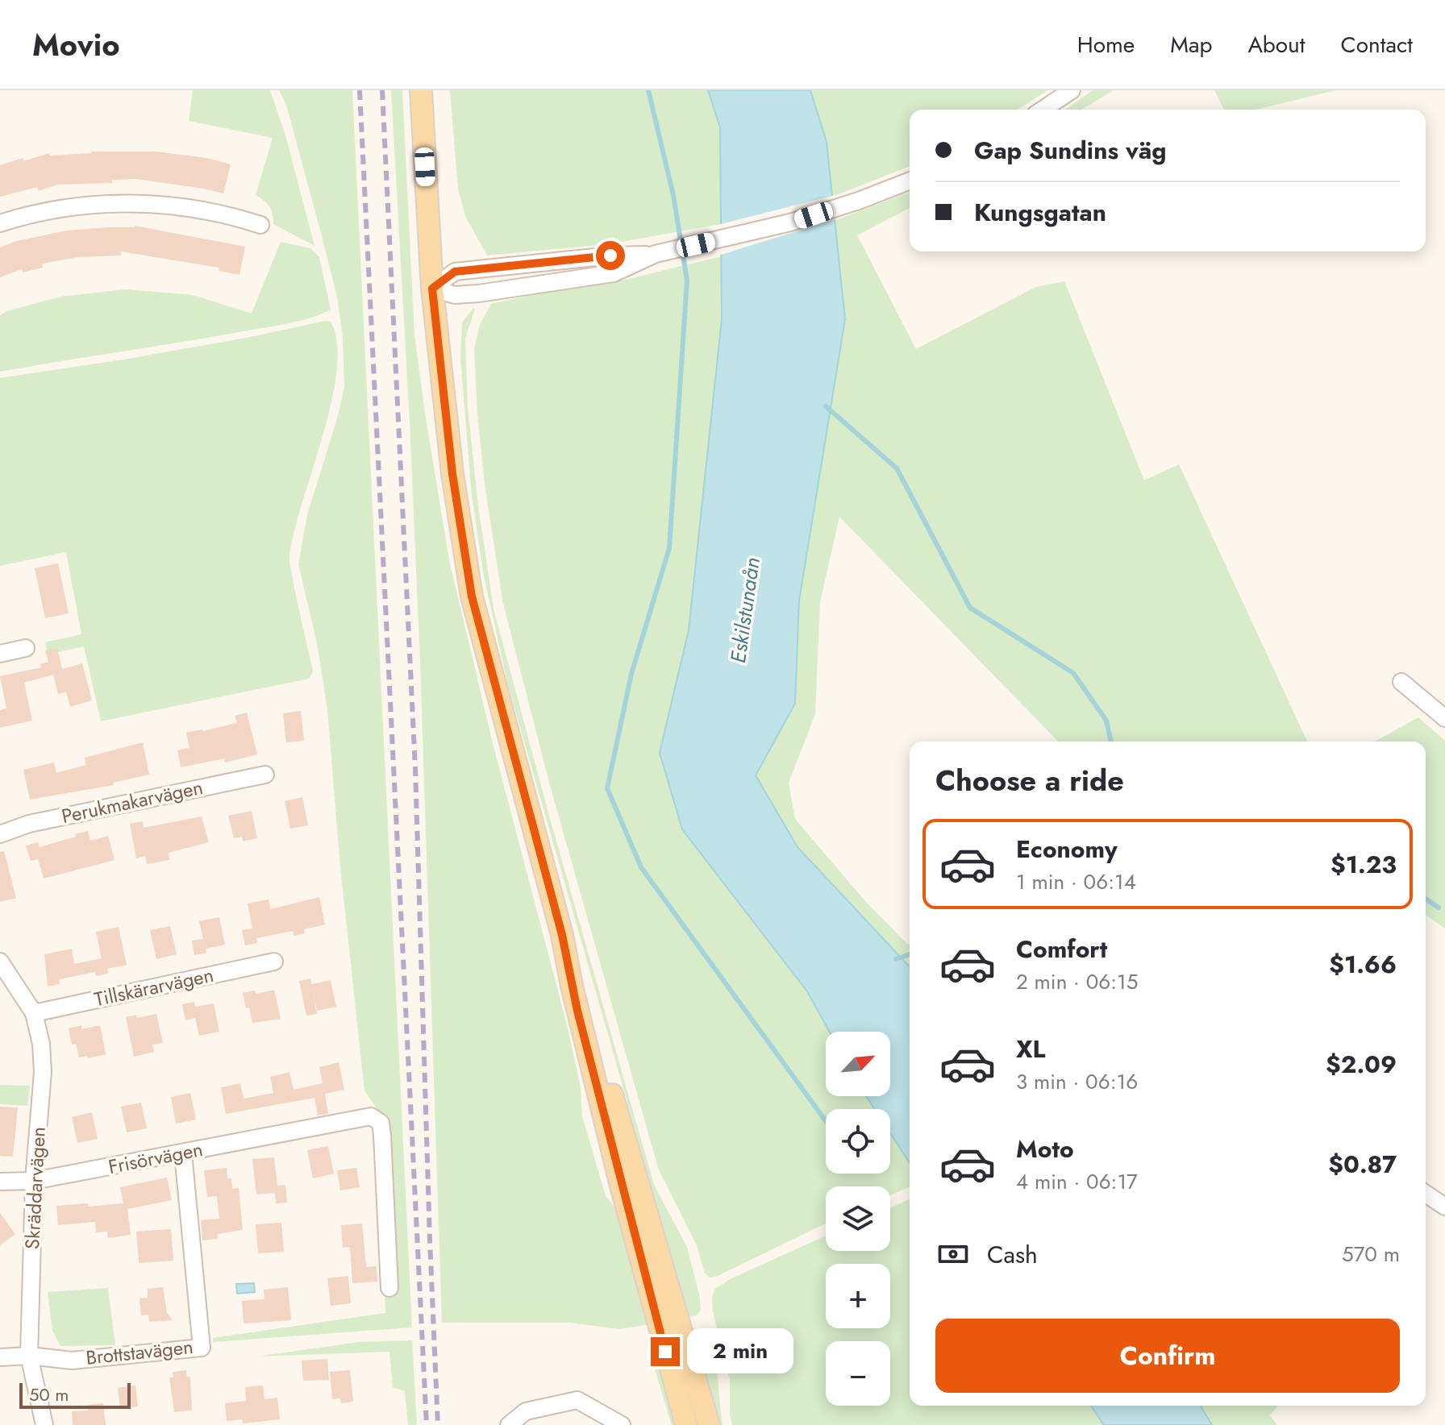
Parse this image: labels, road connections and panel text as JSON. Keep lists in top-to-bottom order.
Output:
{
  "streets": {
    "street": [
      "Perukmakarvägen",
      "Tillskärarvägen",
      "Frisörvägen",
      "Skräddarvägen",
      "Brottstavägen"
    ]
  },
  "crossings": [
    ["Tillskärarvägen", "Skräddarvägen"],
    ["Frisörvägen", "Skräddarvägen"],
    ["Frisörvägen", "Brottstavägen"],
    ["Skräddarvägen", "Brottstavägen"]
  ],
  "water": ["Eskilstunaån"],
  "scale_bar": "50 m",
  "north": "top right",
  "page": {
    "header": "Movio",
    "nav": [
      "Home",
      "Map",
      "About",
      "Contact"
    ],
    "banner": ["Gap Sundins väg", "Kungsgatan"],
    "heading": "Choose a ride",
    "list": [
      {
        "name": "Economy",
        "note": "1 min · 06:14",
        "value": "$1.23"
      },
      {
        "name": "Comfort",
        "note": "2 min · 06:15",
        "value": "$1.66"
      },
      {
        "name": "XL",
        "note": "3 min · 06:16",
        "value": "$2.09"
      },
      {
        "name": "Moto",
        "note": "4 min · 06:17",
        "value": "$0.87"
      }
    ],
    "map_buttons": ["+", "−"],
    "pay": ["Cash", "570 m"],
    "buttons": "Confirm",
    "bubble": "2 min",
    "scale": "50 m"
  }
}
